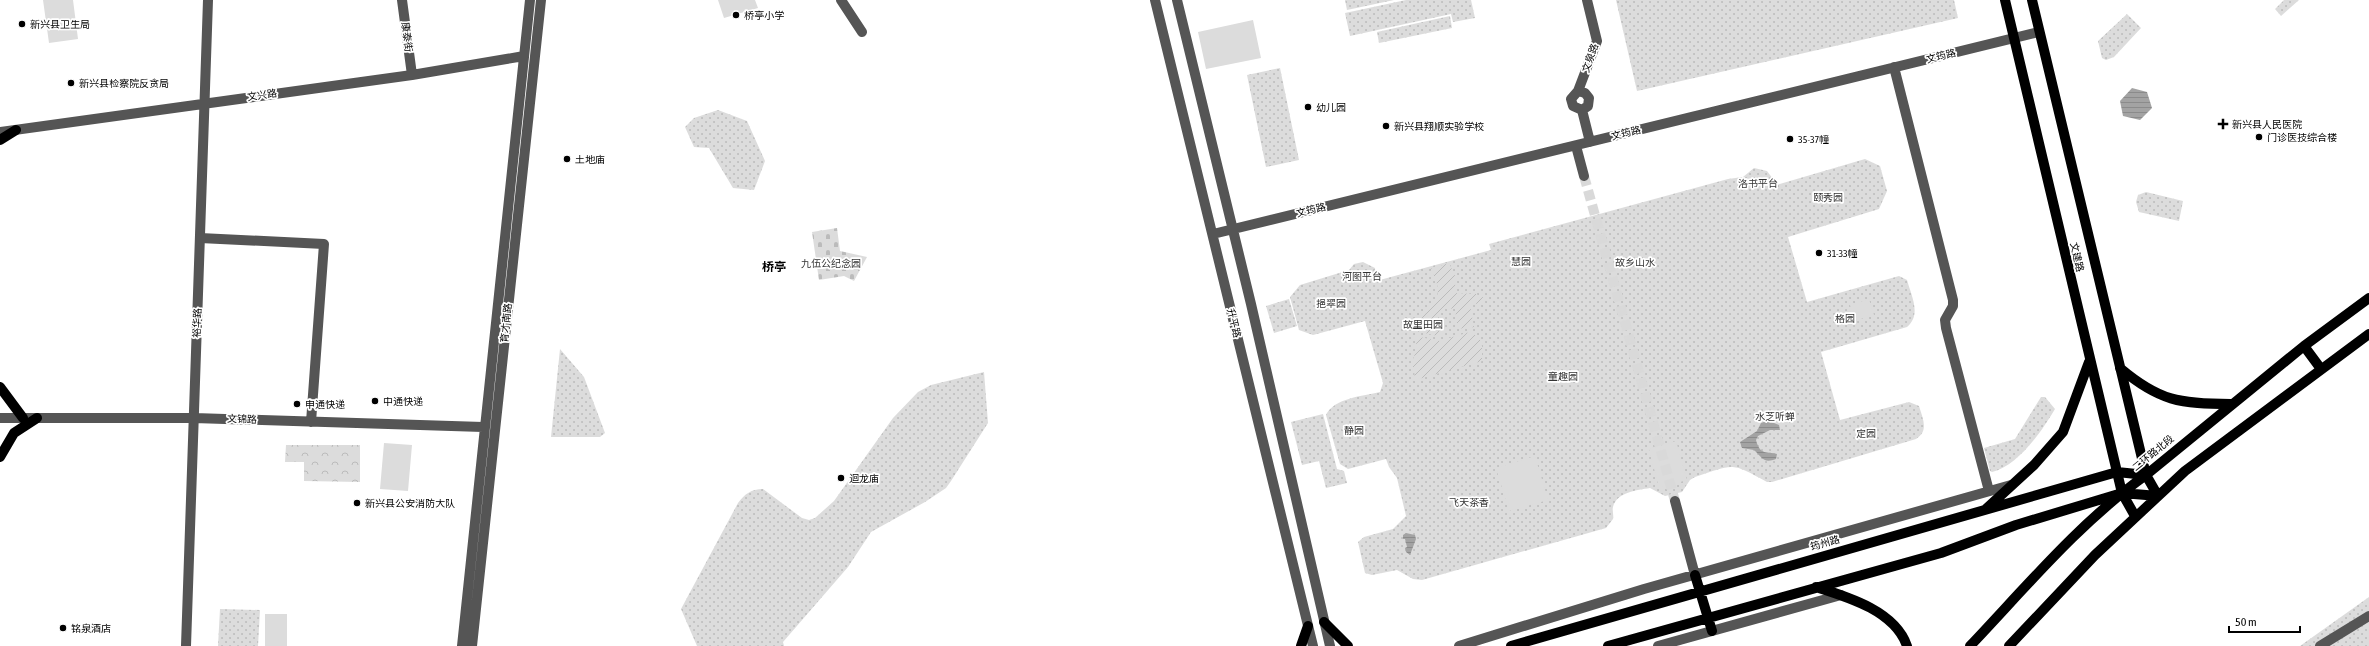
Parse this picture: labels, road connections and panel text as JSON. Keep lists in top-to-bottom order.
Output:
{
  "streets": {
    "main road": ["文建路", "二环路北段", "筠州路"],
    "street": [
      "康泰街",
      "文筠路",
      "文泉路",
      "文兴路",
      "裕华路",
      "育才南路",
      "升平路",
      "文锦路"
    ]
  },
  "crossings": [
    ["康泰街", "文兴路"],
    ["文筠路", "文泉路"],
    ["文筠路", "文建路"],
    ["文筠路", "升平路"],
    ["文兴路", "裕华路"],
    ["文兴路", "育才南路"],
    ["文建路", "二环路北段"],
    ["文建路", "筠州路"],
    ["裕华路", "文锦路"],
    ["育才南路", "文锦路"],
    ["二环路北段", "筠州路"]
  ],
  "districts": ["桥亭"],
  "parks": [
    "洛书平台",
    "颐秀园",
    "慧园",
    "故乡山水",
    "九伍公纪念园",
    "河图平台",
    "挹翠园",
    "格园",
    "故里田园",
    "童趣园",
    "水芝听蝉",
    "静园",
    "定园",
    "飞天茶香"
  ],
  "places": {
    "other": [
      "桥亭小学",
      "新兴县卫生局",
      "新兴县检察院反贪局",
      "幼儿园",
      "新兴县翔顺实验学校",
      "门诊医技综合楼",
      "35-37幢",
      "土地庙",
      "31-33幢",
      "中通快递",
      "申通快递",
      "迴龙庙",
      "新兴县公安消防大队",
      "铭泉酒店"
    ],
    "health": ["新兴县人民医院"]
  },
  "scale_bar": "50 m"
}
